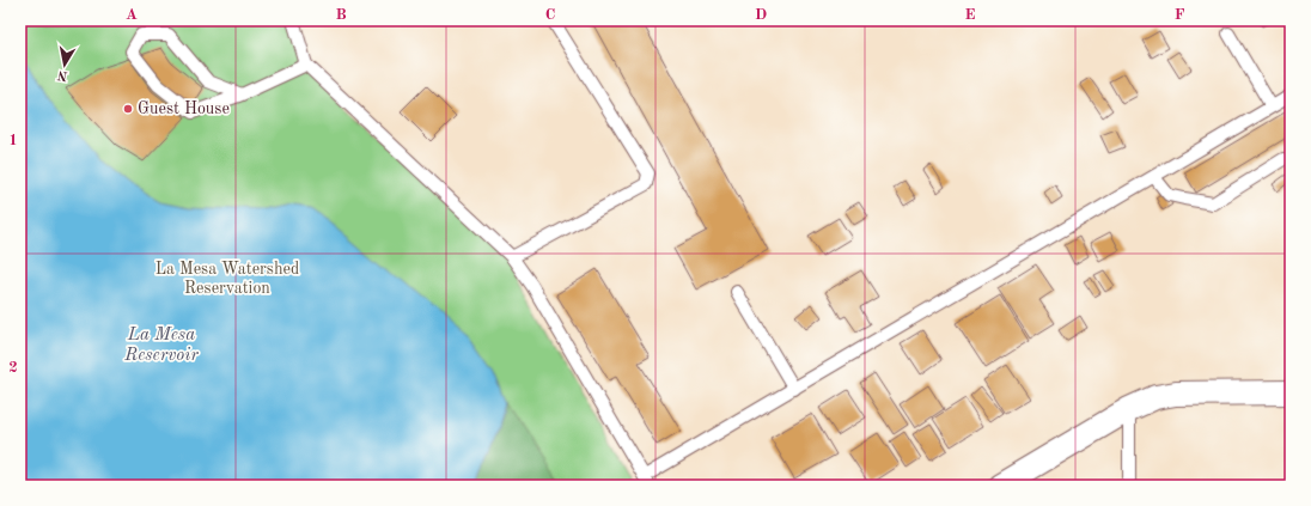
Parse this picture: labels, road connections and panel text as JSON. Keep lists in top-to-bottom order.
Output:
{
  "water": ["La Mesa Reservoir"],
  "parks": ["La Mesa Watershed Reservation"],
  "places": ["Guest House"],
  "north": "bottom",
  "grid": {
    "columns": [
      "A",
      "B",
      "C",
      "D",
      "E",
      "F"
    ],
    "rows": ["1", "2"]
  }
}
